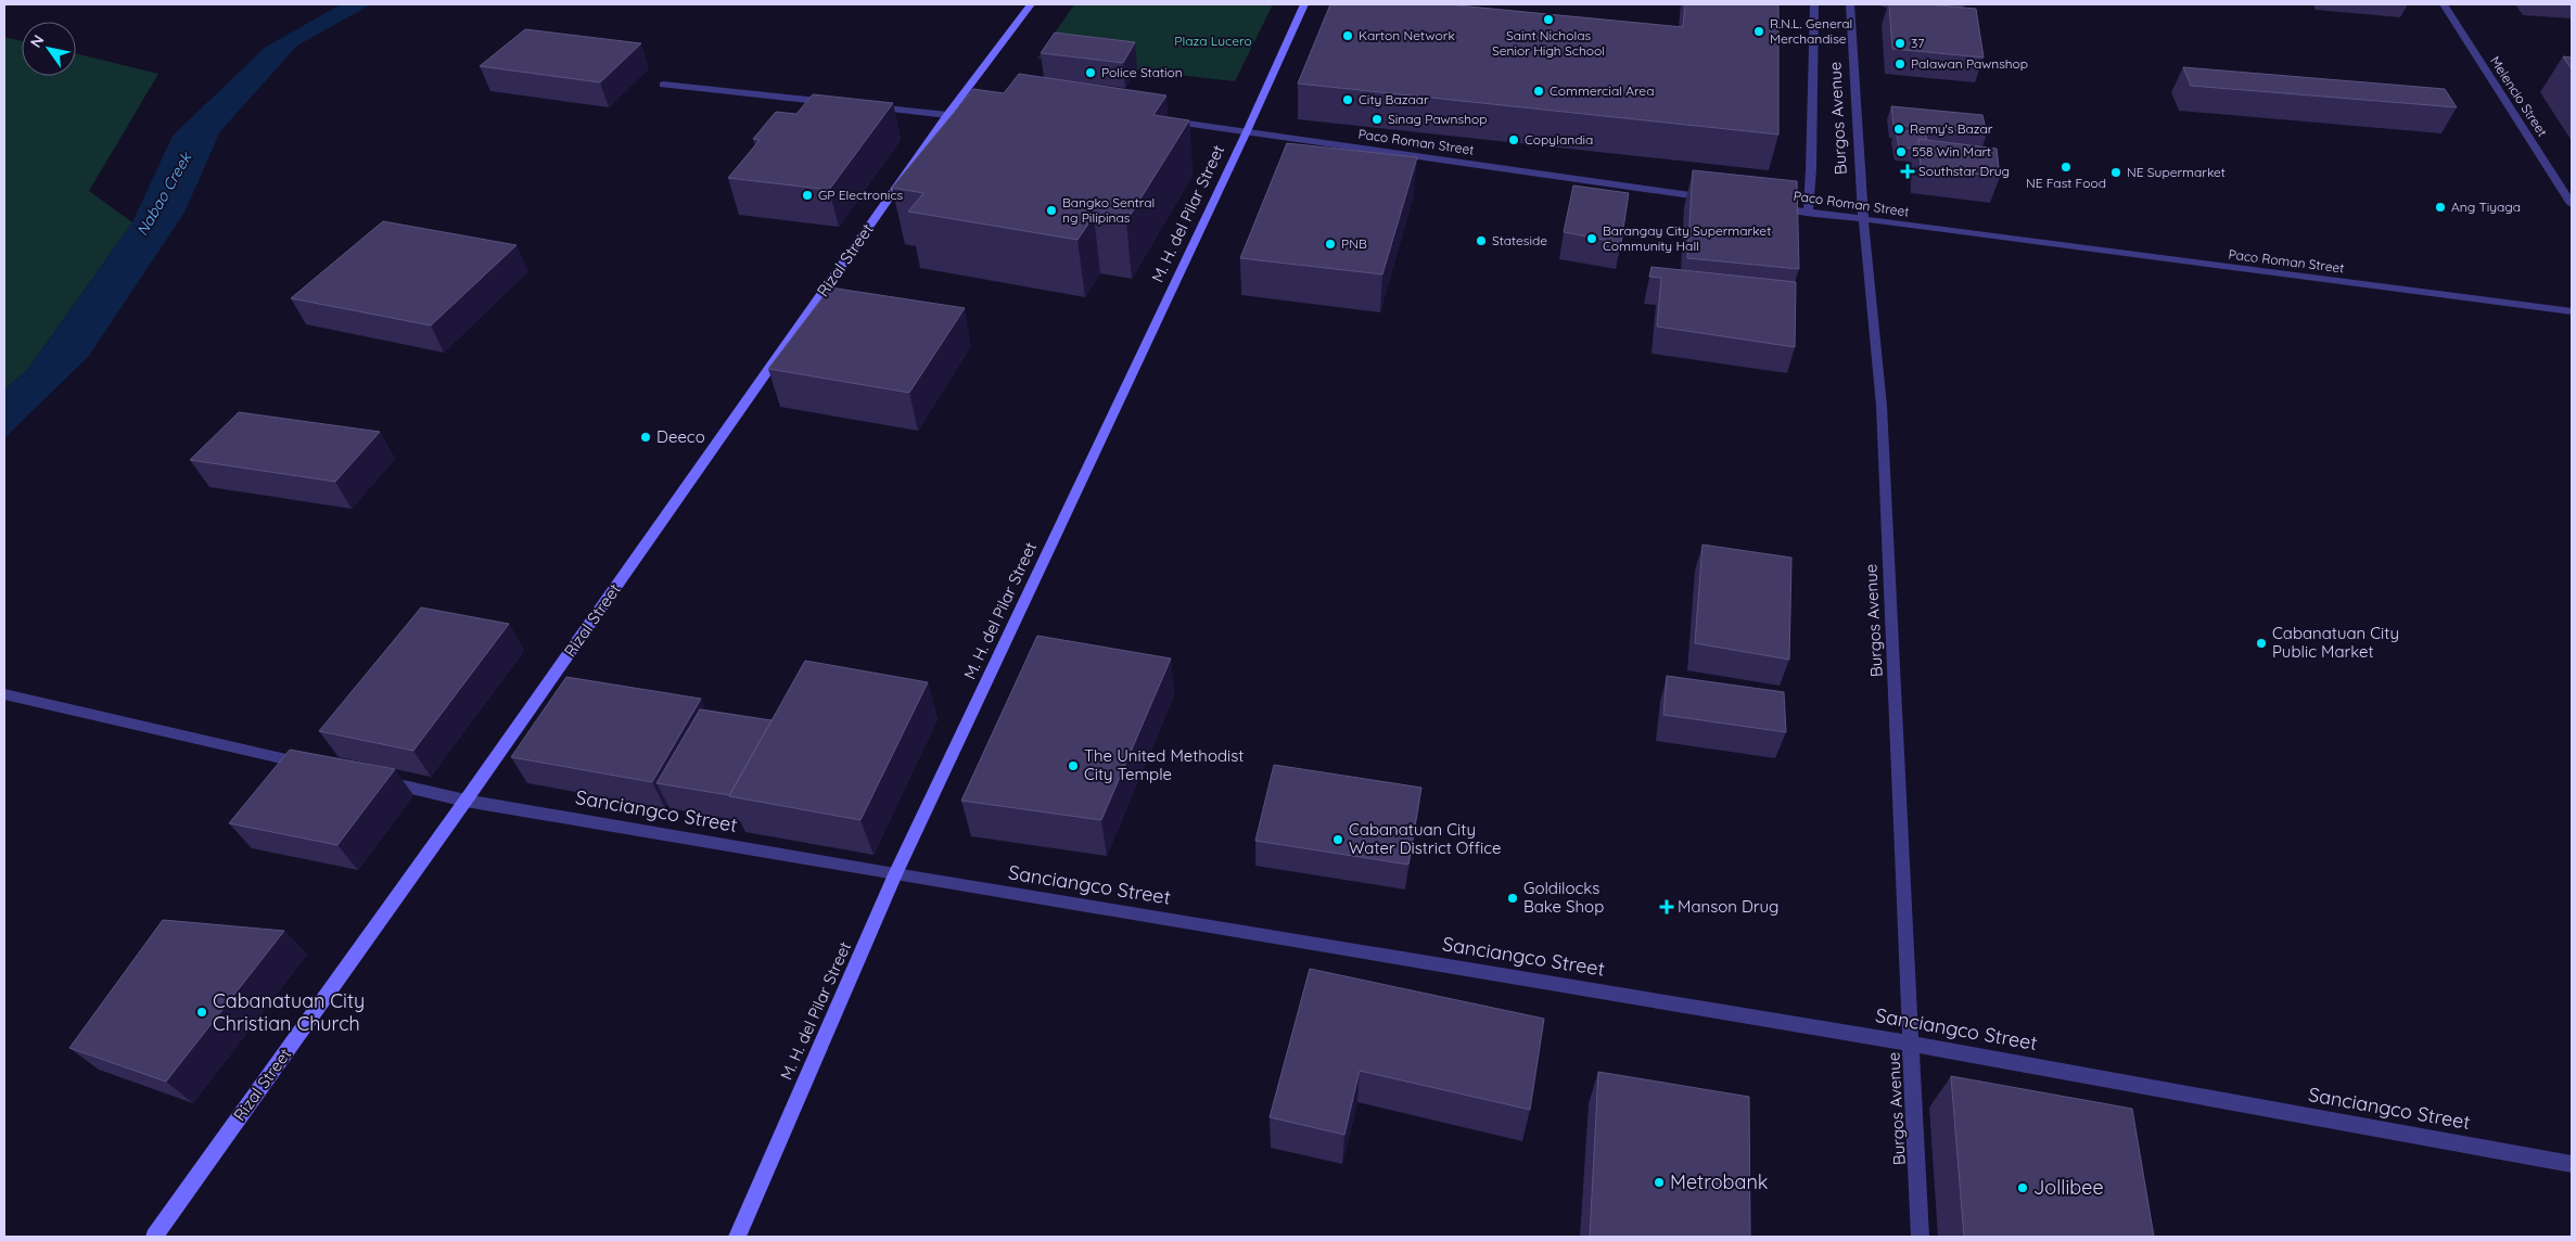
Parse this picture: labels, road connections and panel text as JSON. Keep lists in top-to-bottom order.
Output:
{
  "streets": {
    "main road": ["M. H. del Pilar Street", "Rizal Street"],
    "street": [
      "Melencio Street",
      "Burgos Avenue",
      "Paco Roman Street",
      "Sanciangco Street"
    ]
  },
  "crossings": [
    ["Burgos Avenue", "Paco Roman Street"],
    ["Burgos Avenue", "Sanciangco Street"],
    ["Paco Roman Street", "M. H. del Pilar Street"],
    ["M. H. del Pilar Street", "Sanciangco Street"],
    ["Rizal Street", "Sanciangco Street"]
  ],
  "water": ["Nabao Creek"],
  "parks": ["Plaza Lucero"],
  "places": {
    "other": [
      "Saint Nicholas Senior High School",
      "R.N.L. General Merchandise",
      "Karton Network",
      "37",
      "Palawan Pawnshop",
      "Police Station",
      "Commercial Area",
      "City Bazaar",
      "Sinag Pawnshop",
      "Remy's Bazar",
      "Copylandia",
      "558 Win Mart",
      "NE Fast Food",
      "NE Supermarket",
      "GP Electronics",
      "Ang Tiyaga",
      "Bangko Sentral ng Pilipinas",
      "Barangay City Supermarket Community Hall",
      "Stateside",
      "PNB",
      "Deeco",
      "Cabanatuan City Public Market",
      "The United Methodist City Temple",
      "Cabanatuan City Water District Office",
      "Goldilocks Bake Shop",
      "Cabanatuan City Christian Church",
      "Metrobank",
      "Jollibee"
    ],
    "health": ["Southstar Drug", "Manson Drug"]
  },
  "north": "top left"
}
